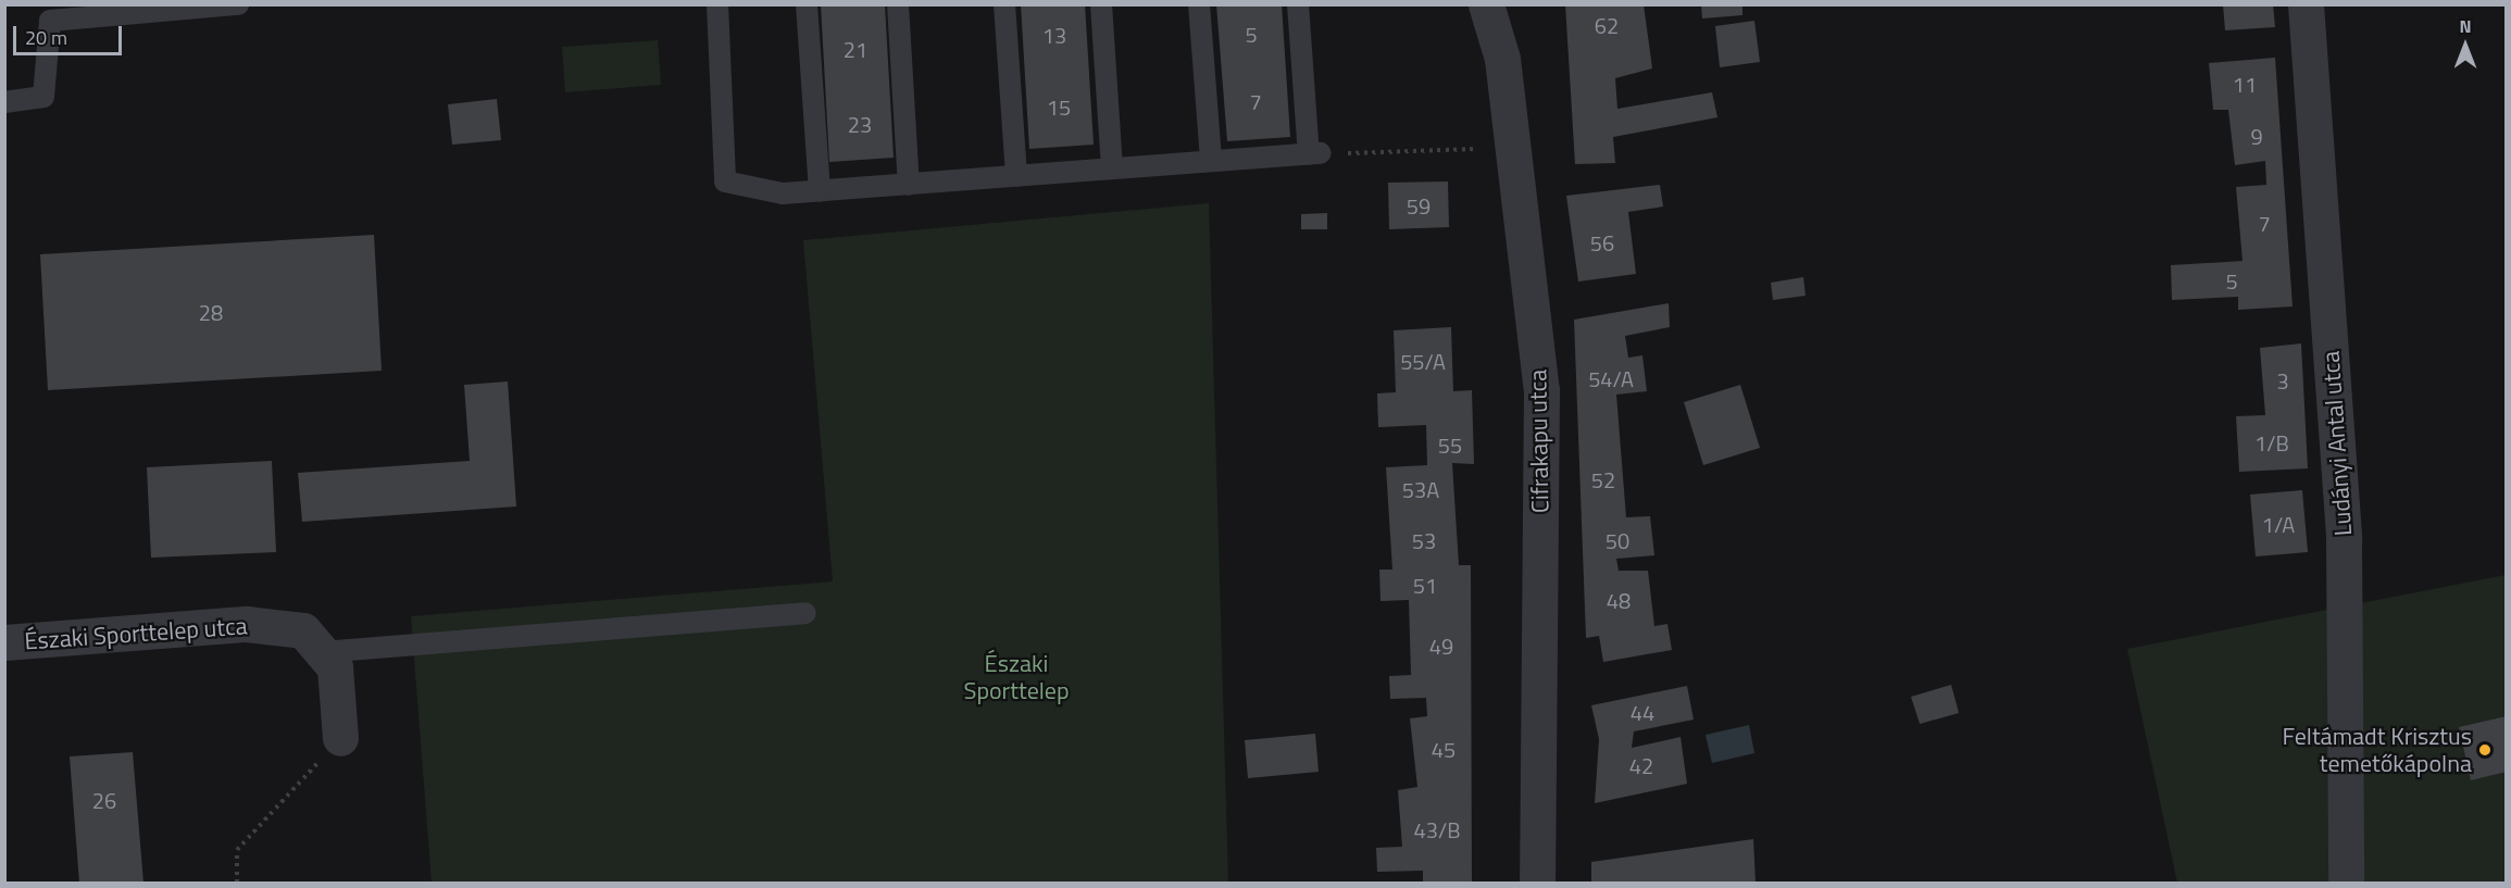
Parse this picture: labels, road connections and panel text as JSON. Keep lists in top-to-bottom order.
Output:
{
  "streets": {
    "street": ["Cifrakapu utca", "Ludányi Antal utca", "Északi Sporttelep utca"]
  },
  "parks": ["Északi Sporttelep"],
  "places": ["Feltámadt Krisztus temetőkápolna"],
  "house_numbers": [
    "62",
    "5",
    "13",
    "21",
    "11",
    "7",
    "15",
    "23",
    "9",
    "59",
    "7",
    "56",
    "5",
    "28",
    "55/A",
    "54/A",
    "3",
    "1/B",
    "55",
    "52",
    "53A",
    "1/A",
    "53",
    "50",
    "51",
    "48",
    "49",
    "44",
    "45",
    "42",
    "26",
    "43/B"
  ],
  "scale_bar": "20 m",
  "north": "top"
}
